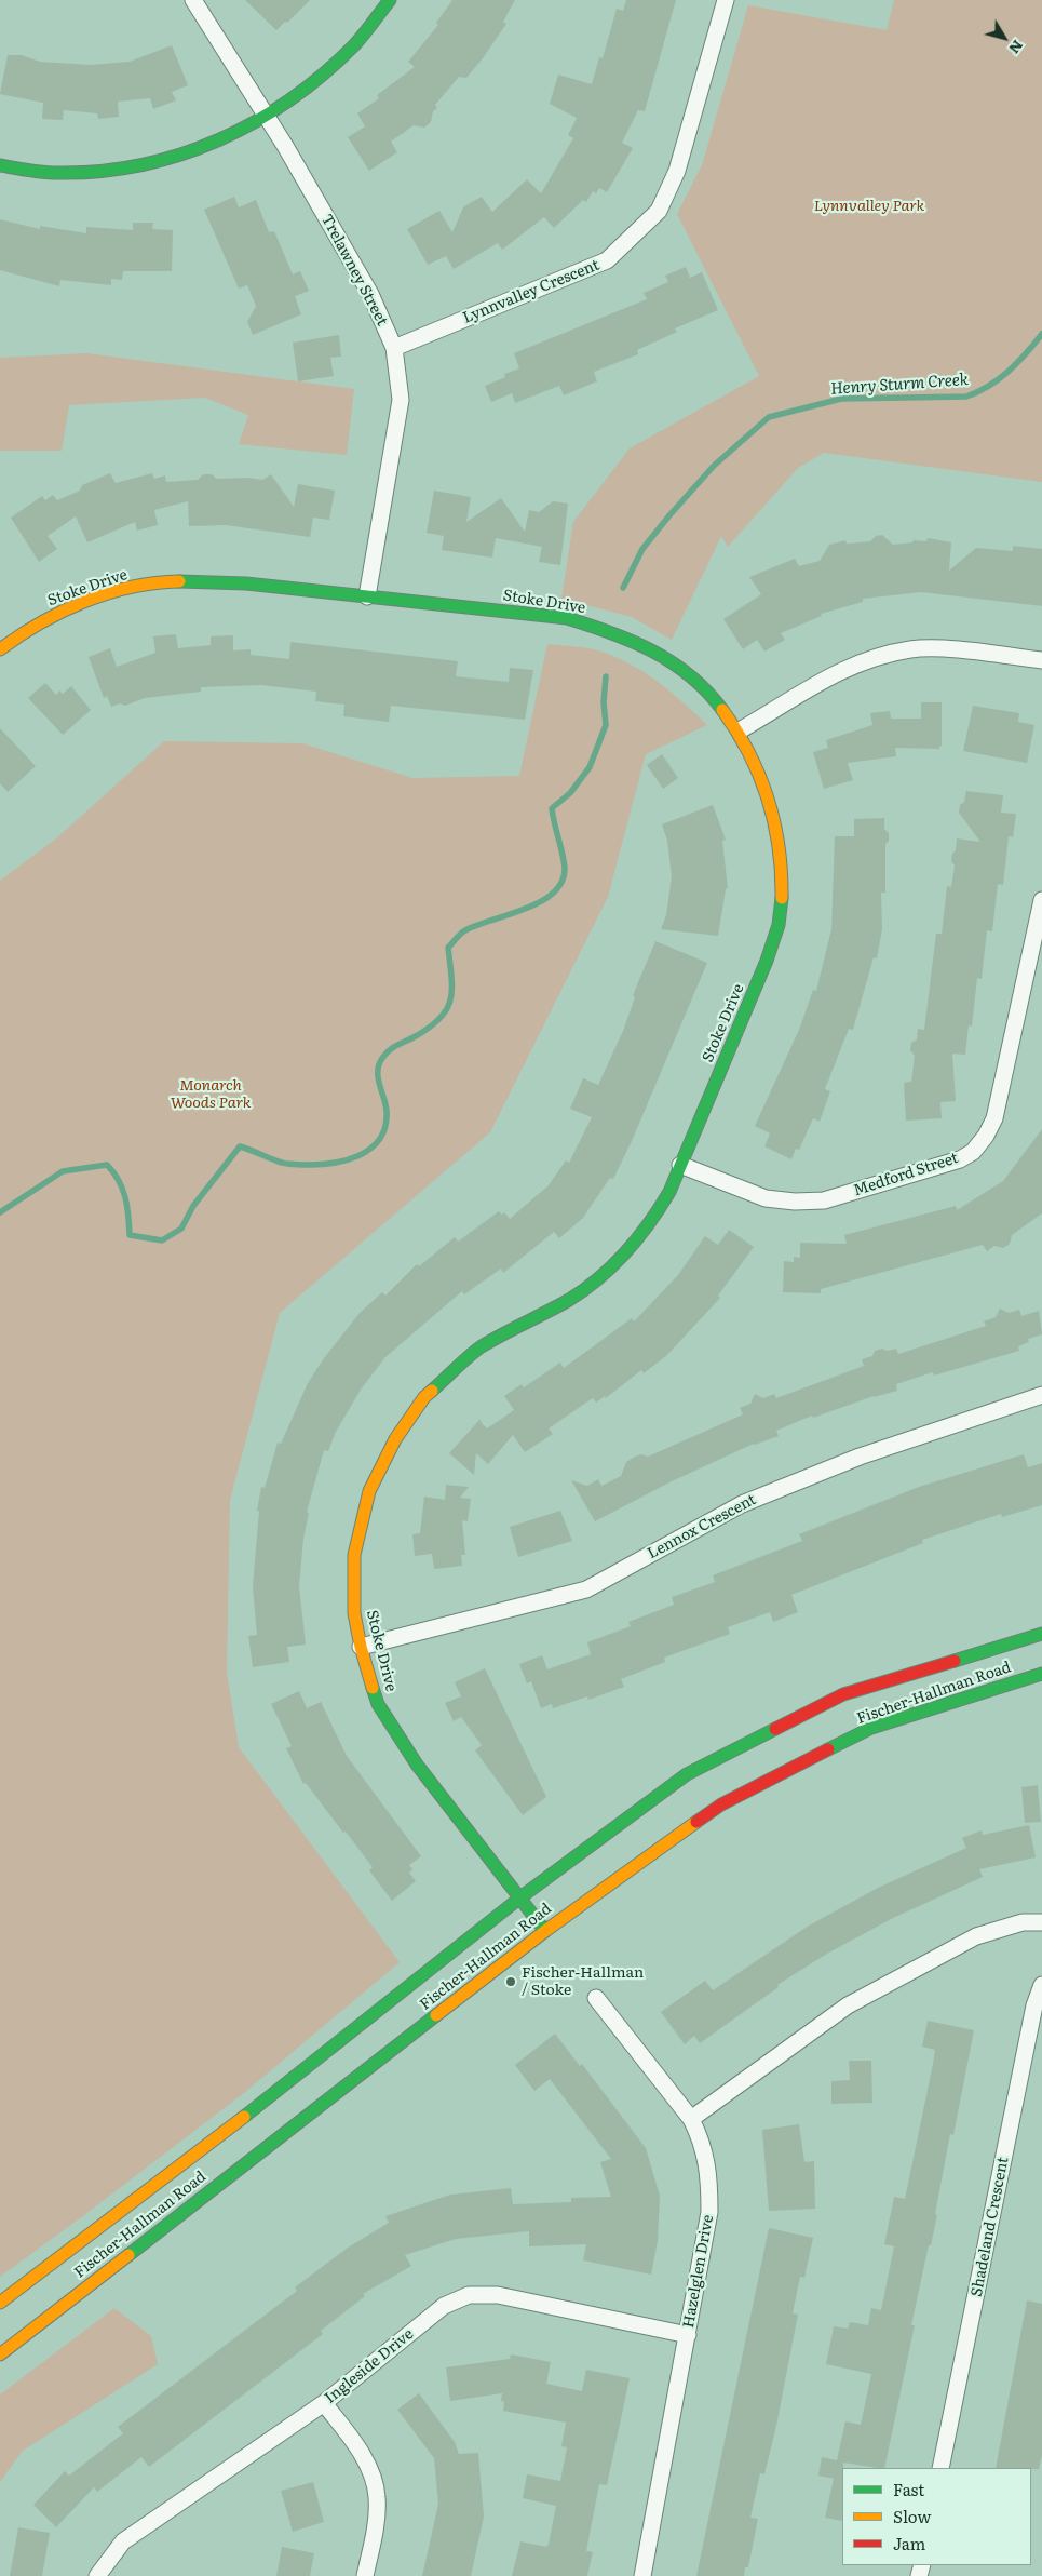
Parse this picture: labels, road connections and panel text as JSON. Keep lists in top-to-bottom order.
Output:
{
  "streets": {
    "street": [
      "Trelawney Street",
      "Lynnvalley Crescent",
      "Stoke Drive",
      "Medford Street",
      "Lennox Crescent",
      "Fischer-Hallman Road",
      "Shadeland Crescent",
      "Hazelglen Drive",
      "Ingleside Drive"
    ]
  },
  "crossings": [
    ["Trelawney Street", "Lynnvalley Crescent"],
    ["Trelawney Street", "Stoke Drive"],
    ["Stoke Drive", "Medford Street"],
    ["Stoke Drive", "Lennox Crescent"],
    ["Stoke Drive", "Fischer-Hallman Road"],
    ["Hazelglen Drive", "Ingleside Drive"]
  ],
  "water": ["Henry Sturm Creek"],
  "parks": ["Lynnvalley Park", "Monarch Woods Park"],
  "places": ["Fischer-Hallman / Stoke"],
  "legend": ["Fast", "Slow", "Jam"],
  "north": "bottom right"
}
